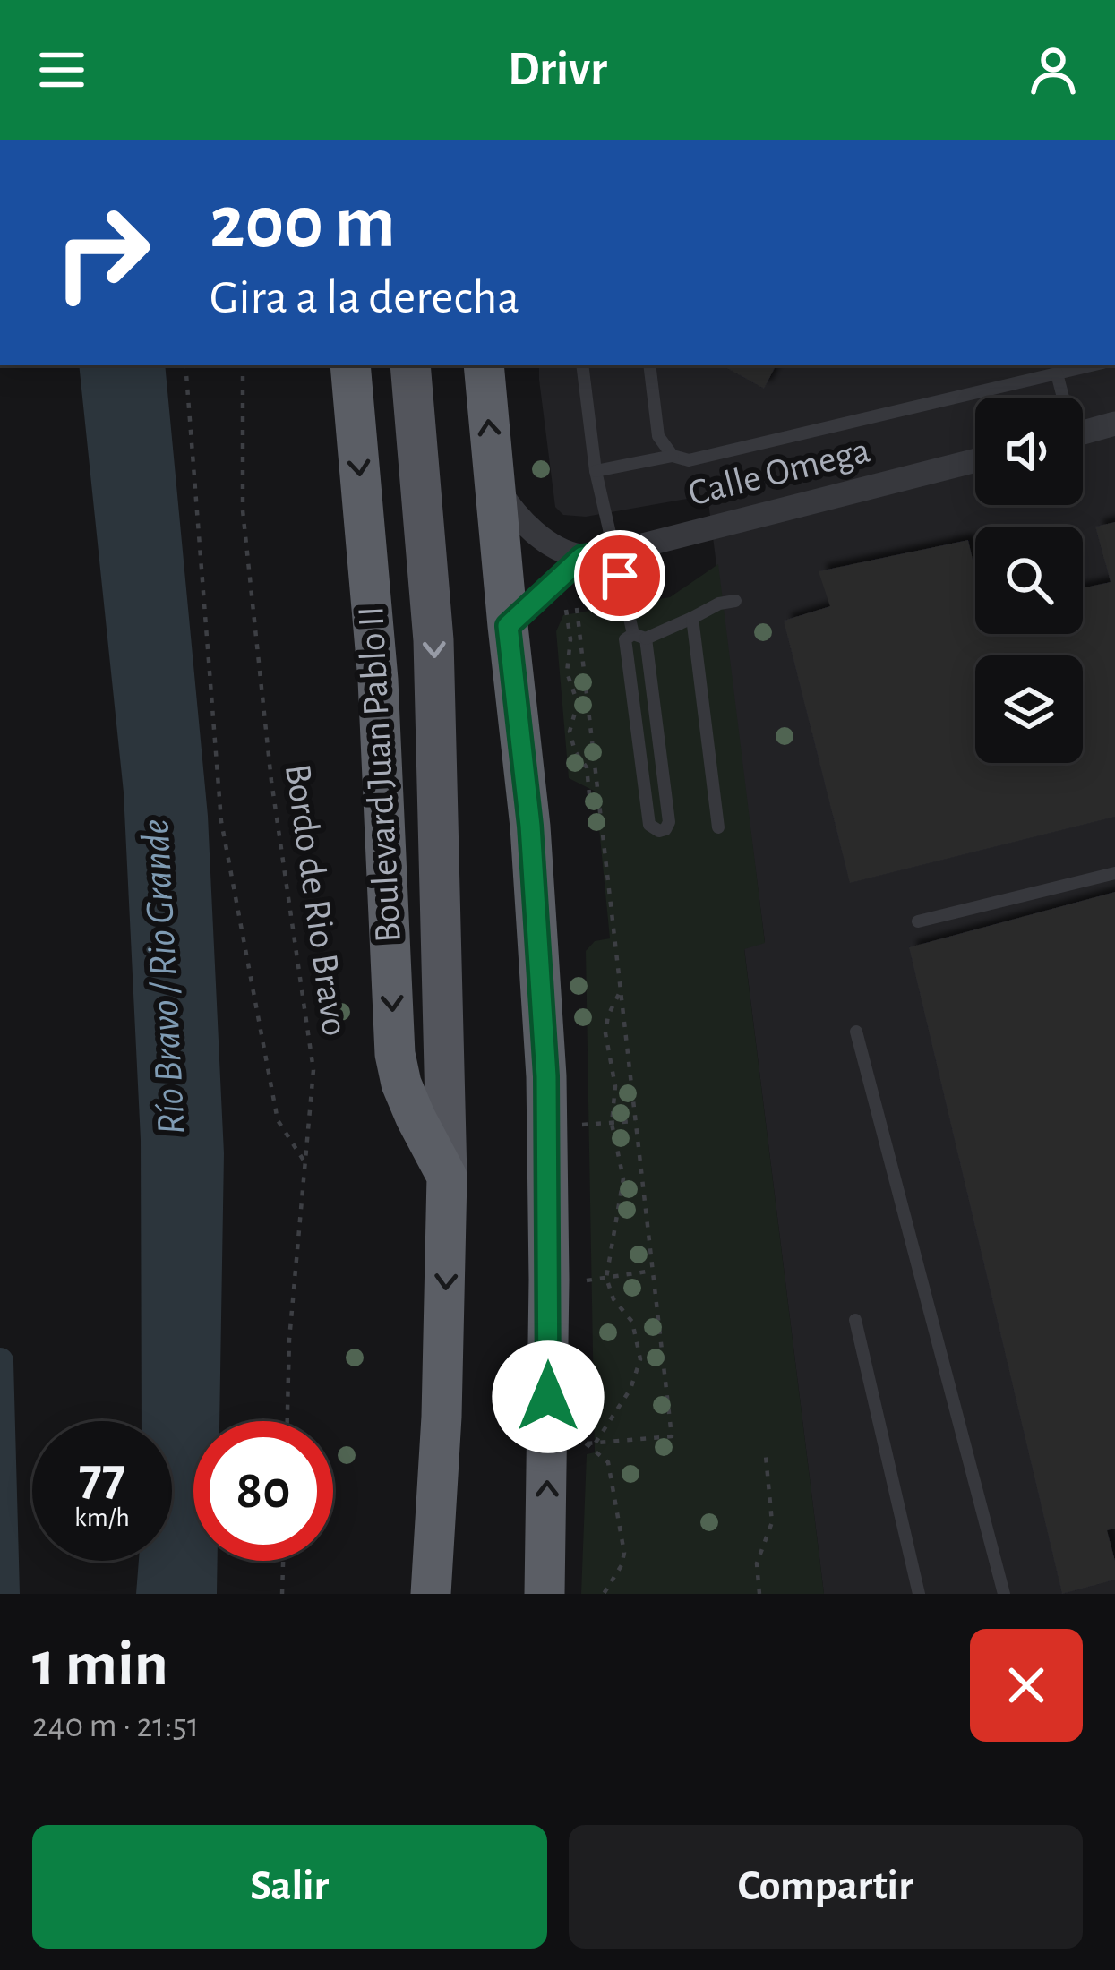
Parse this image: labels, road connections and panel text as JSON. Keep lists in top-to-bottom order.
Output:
{
  "streets": {
    "highway": ["Boulevard Juan Pablo II"],
    "street": ["Calle Omega"],
    "path": ["Bordo de Rio Bravo"]
  },
  "water": ["Río Bravo / Rio Grande"],
  "page": {
    "header": "Drivr",
    "turn": ["200 m", "Gira a la derecha"],
    "speed": "77 km/h",
    "limit": "80",
    "heading": ["1 min", "240 m · 21:51"],
    "buttons": ["Salir", "Compartir"]
  }
}
